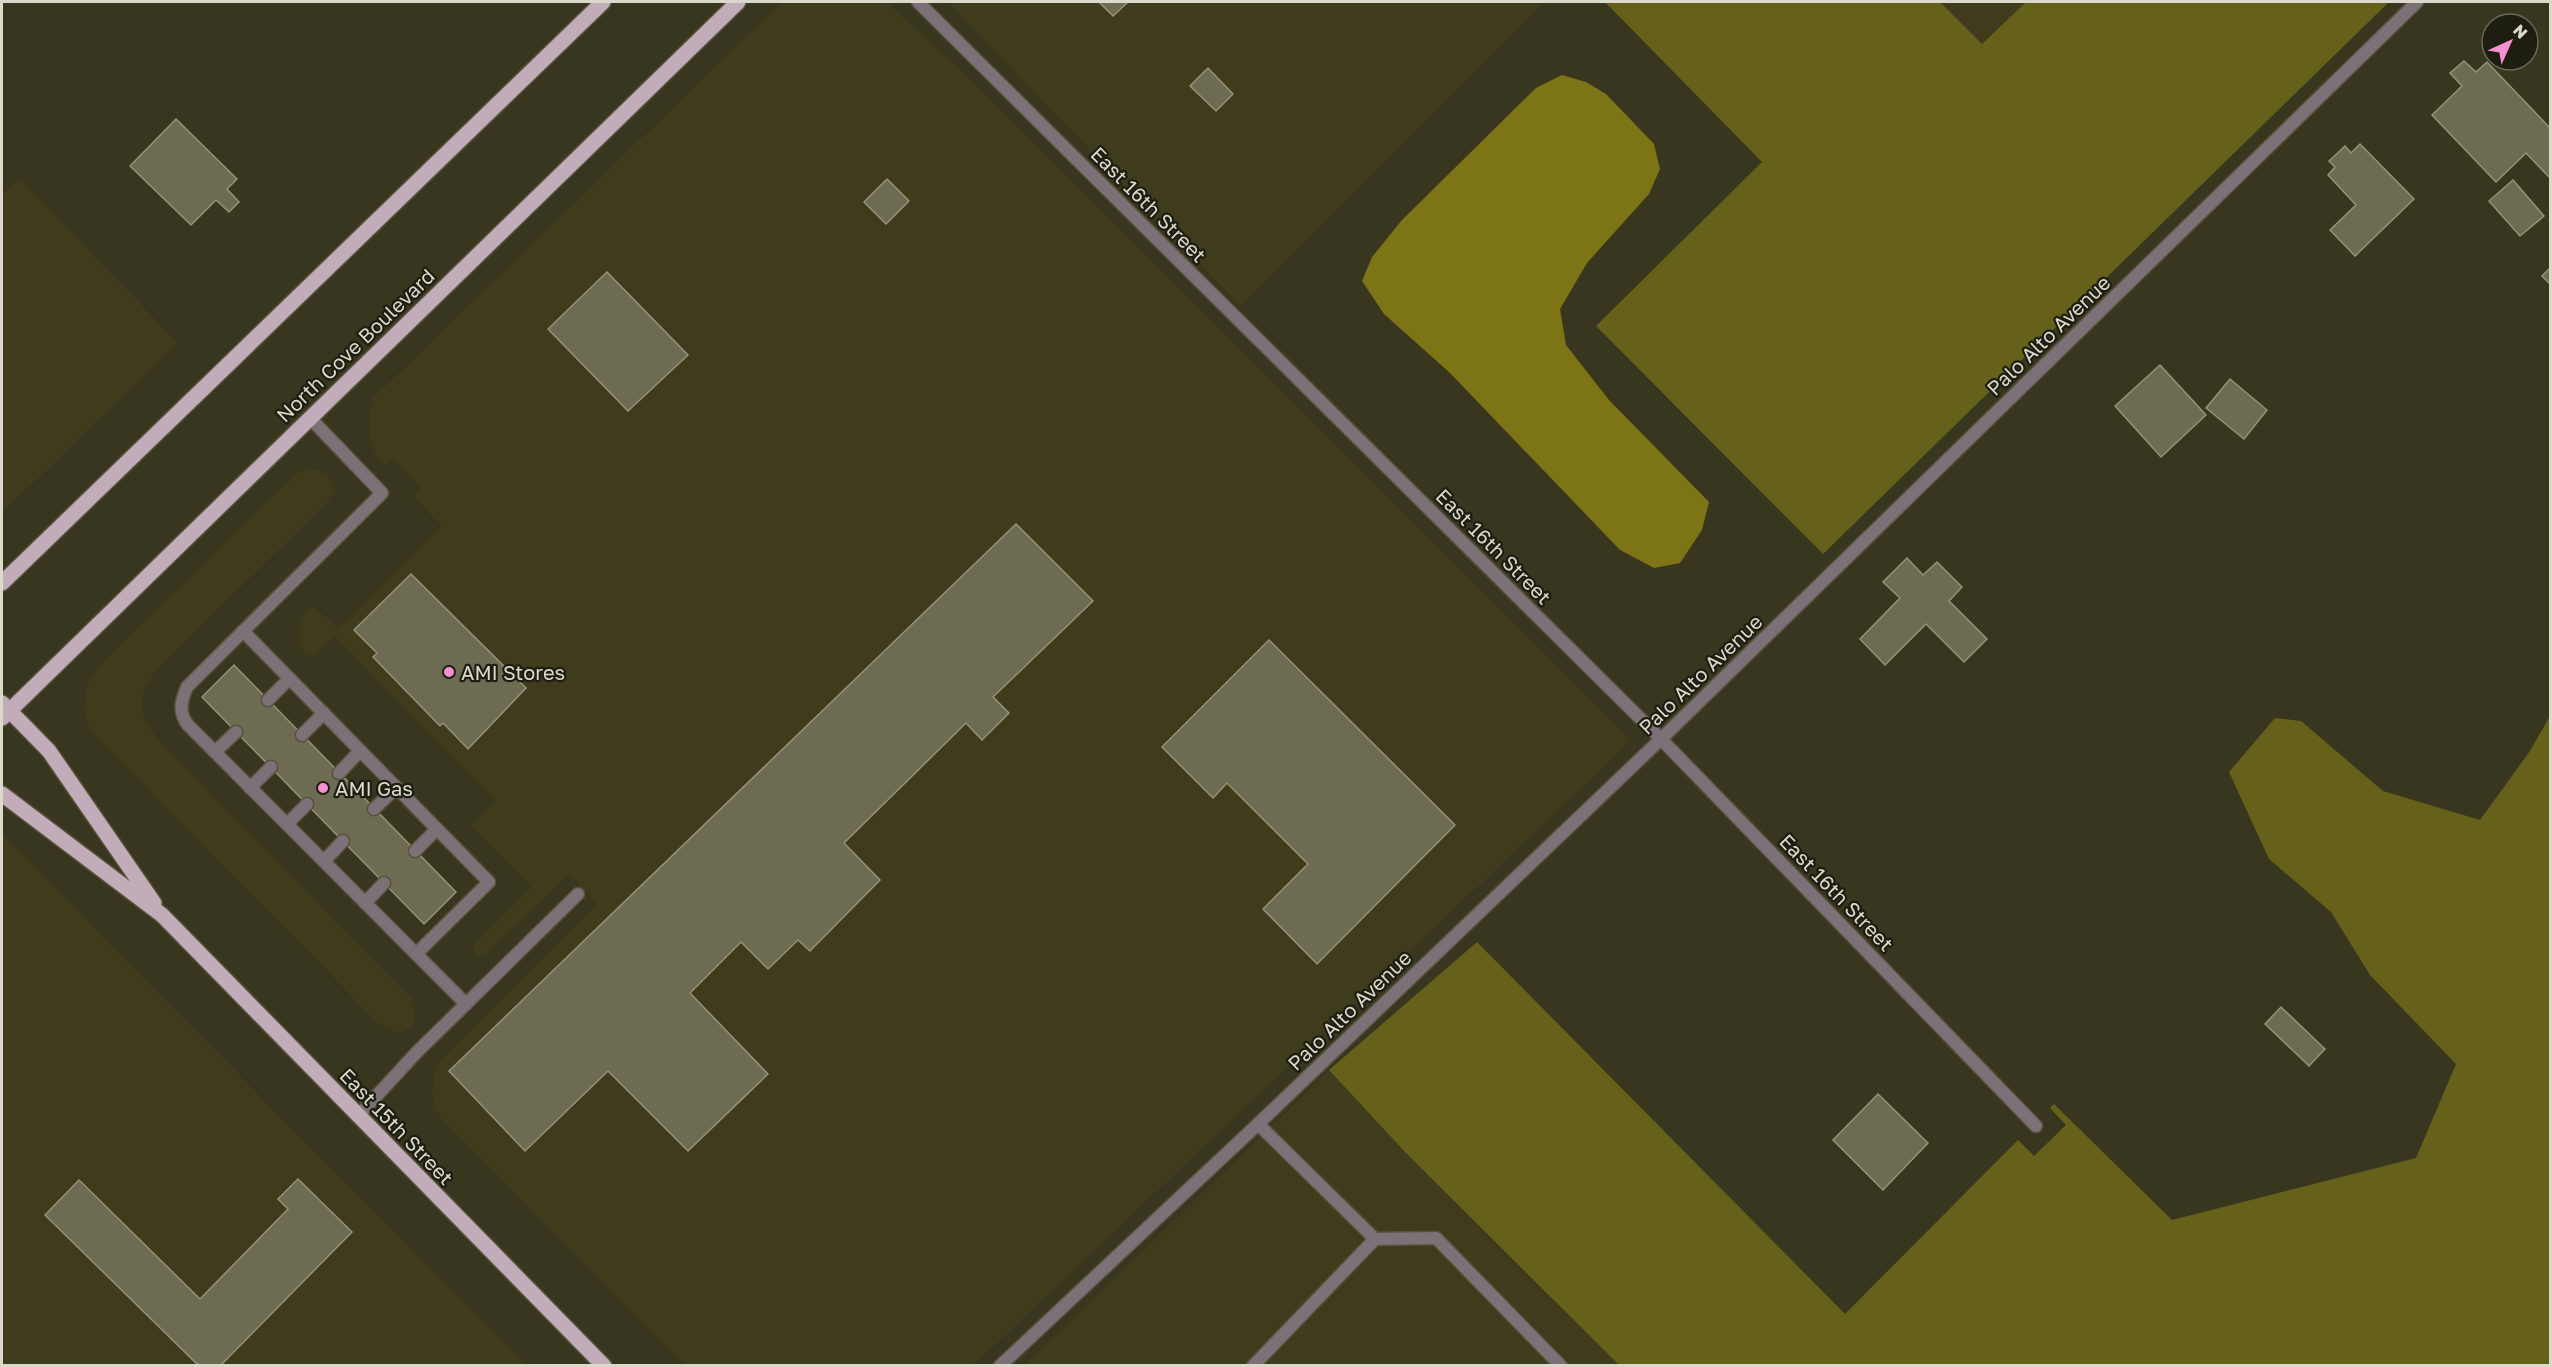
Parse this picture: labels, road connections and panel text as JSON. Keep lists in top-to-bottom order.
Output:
{
  "streets": {
    "main road": ["North Cove Boulevard", "East 15th Street"],
    "street": ["East 16th Street", "Palo Alto Avenue"]
  },
  "crossings": [
    ["East 16th Street", "Palo Alto Avenue"],
    ["North Cove Boulevard", "East 15th Street"]
  ],
  "places": ["AMI Stores", "AMI Gas"],
  "north": "top right"
}
